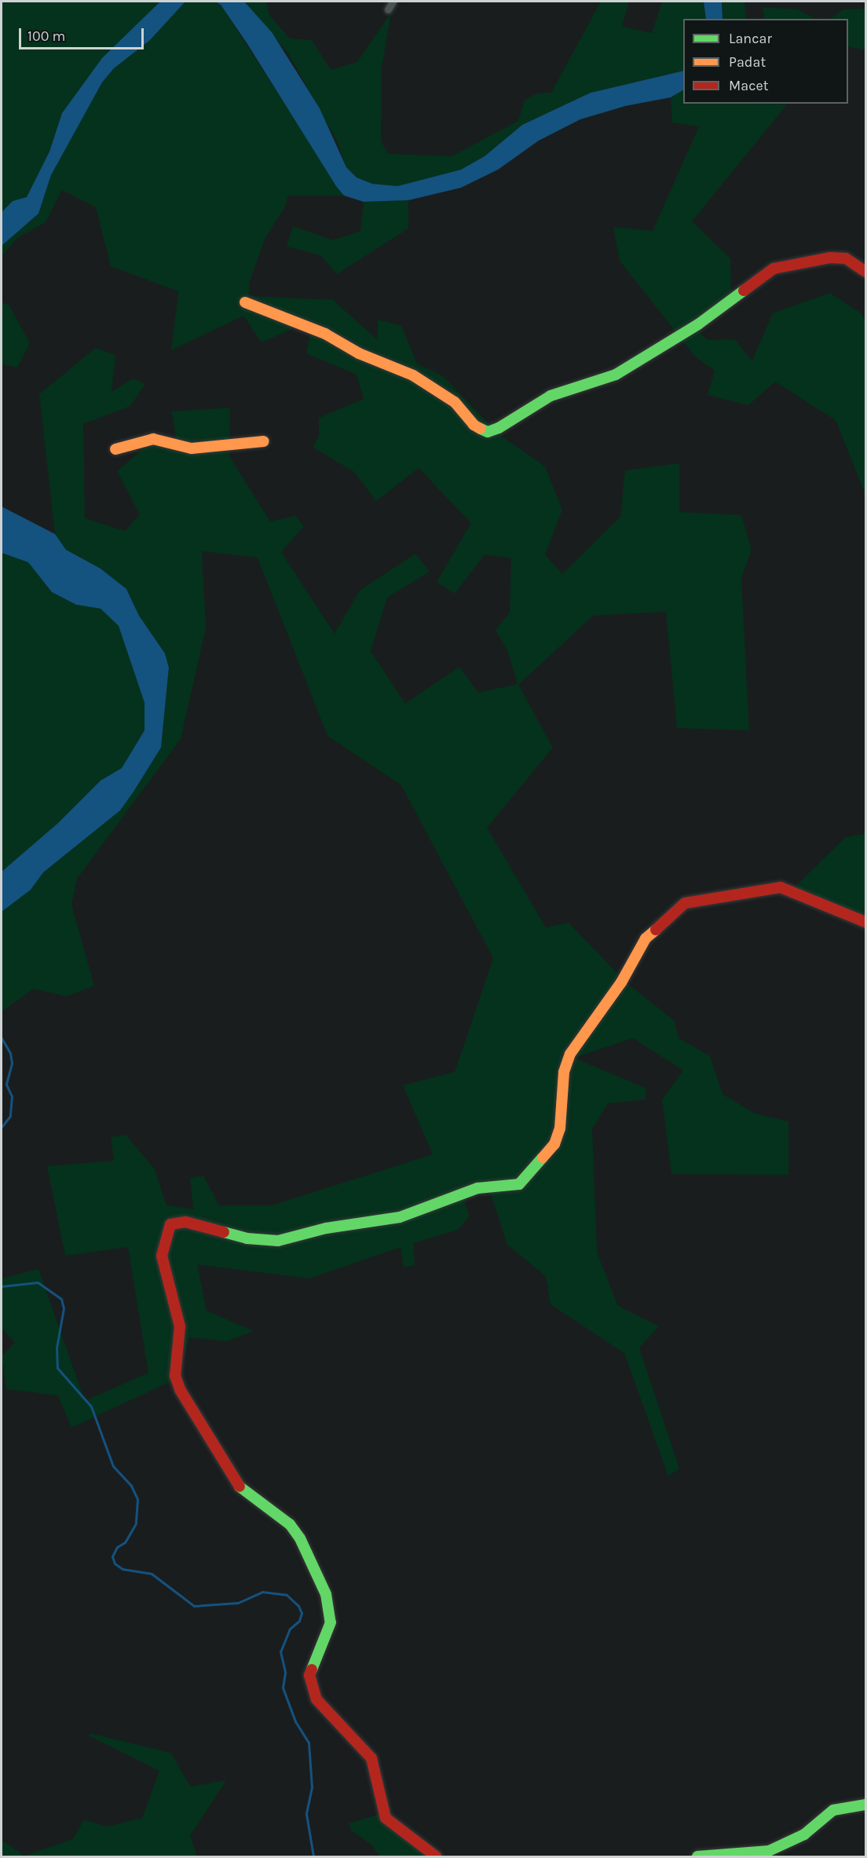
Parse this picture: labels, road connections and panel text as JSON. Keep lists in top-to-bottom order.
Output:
{
  "legend": ["Lancar", "Padat", "Macet"],
  "scale_bar": "100 m"
}
